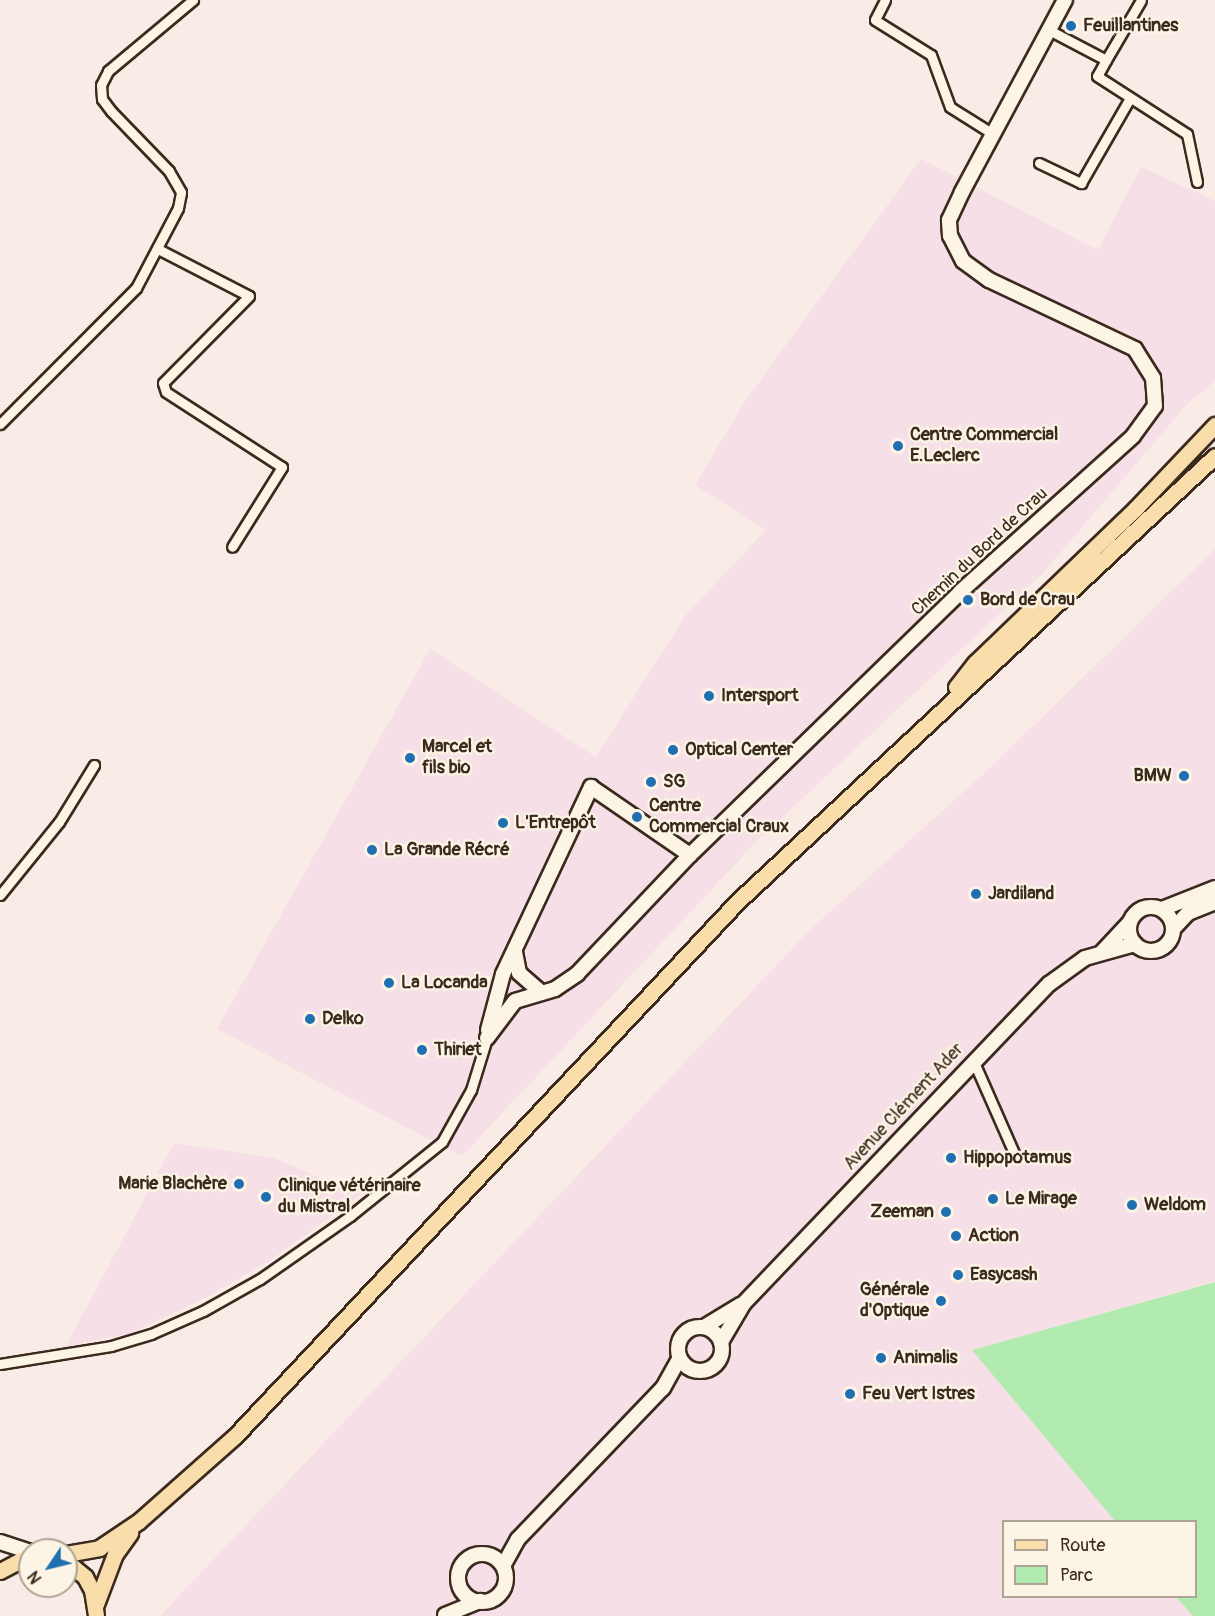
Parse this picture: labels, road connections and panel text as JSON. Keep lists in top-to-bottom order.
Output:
{
  "streets": {
    "street": ["Chemin du Bord de Crau", "Avenue Clément Ader"]
  },
  "places": [
    "Feuillantines",
    "Centre Commercial E.Leclerc",
    "Bord de Crau",
    "Intersport",
    "Optical Center",
    "Marcel et fils bio",
    "BMW",
    "SG",
    "Centre Commercial Craux",
    "L'Entrepôt",
    "La Grande Récré",
    "Jardiland",
    "La Locanda",
    "Delko",
    "Thiriet",
    "Hippopotamus",
    "Marie Blachère",
    "Clinique vétérinaire du Mistral",
    "Le Mirage",
    "Weldom",
    "Zeeman",
    "Action",
    "Easycash",
    "Générale d'Optique",
    "Animalis",
    "Feu Vert Istres"
  ],
  "legend": ["Route", "Parc"],
  "north": "bottom left"
}
